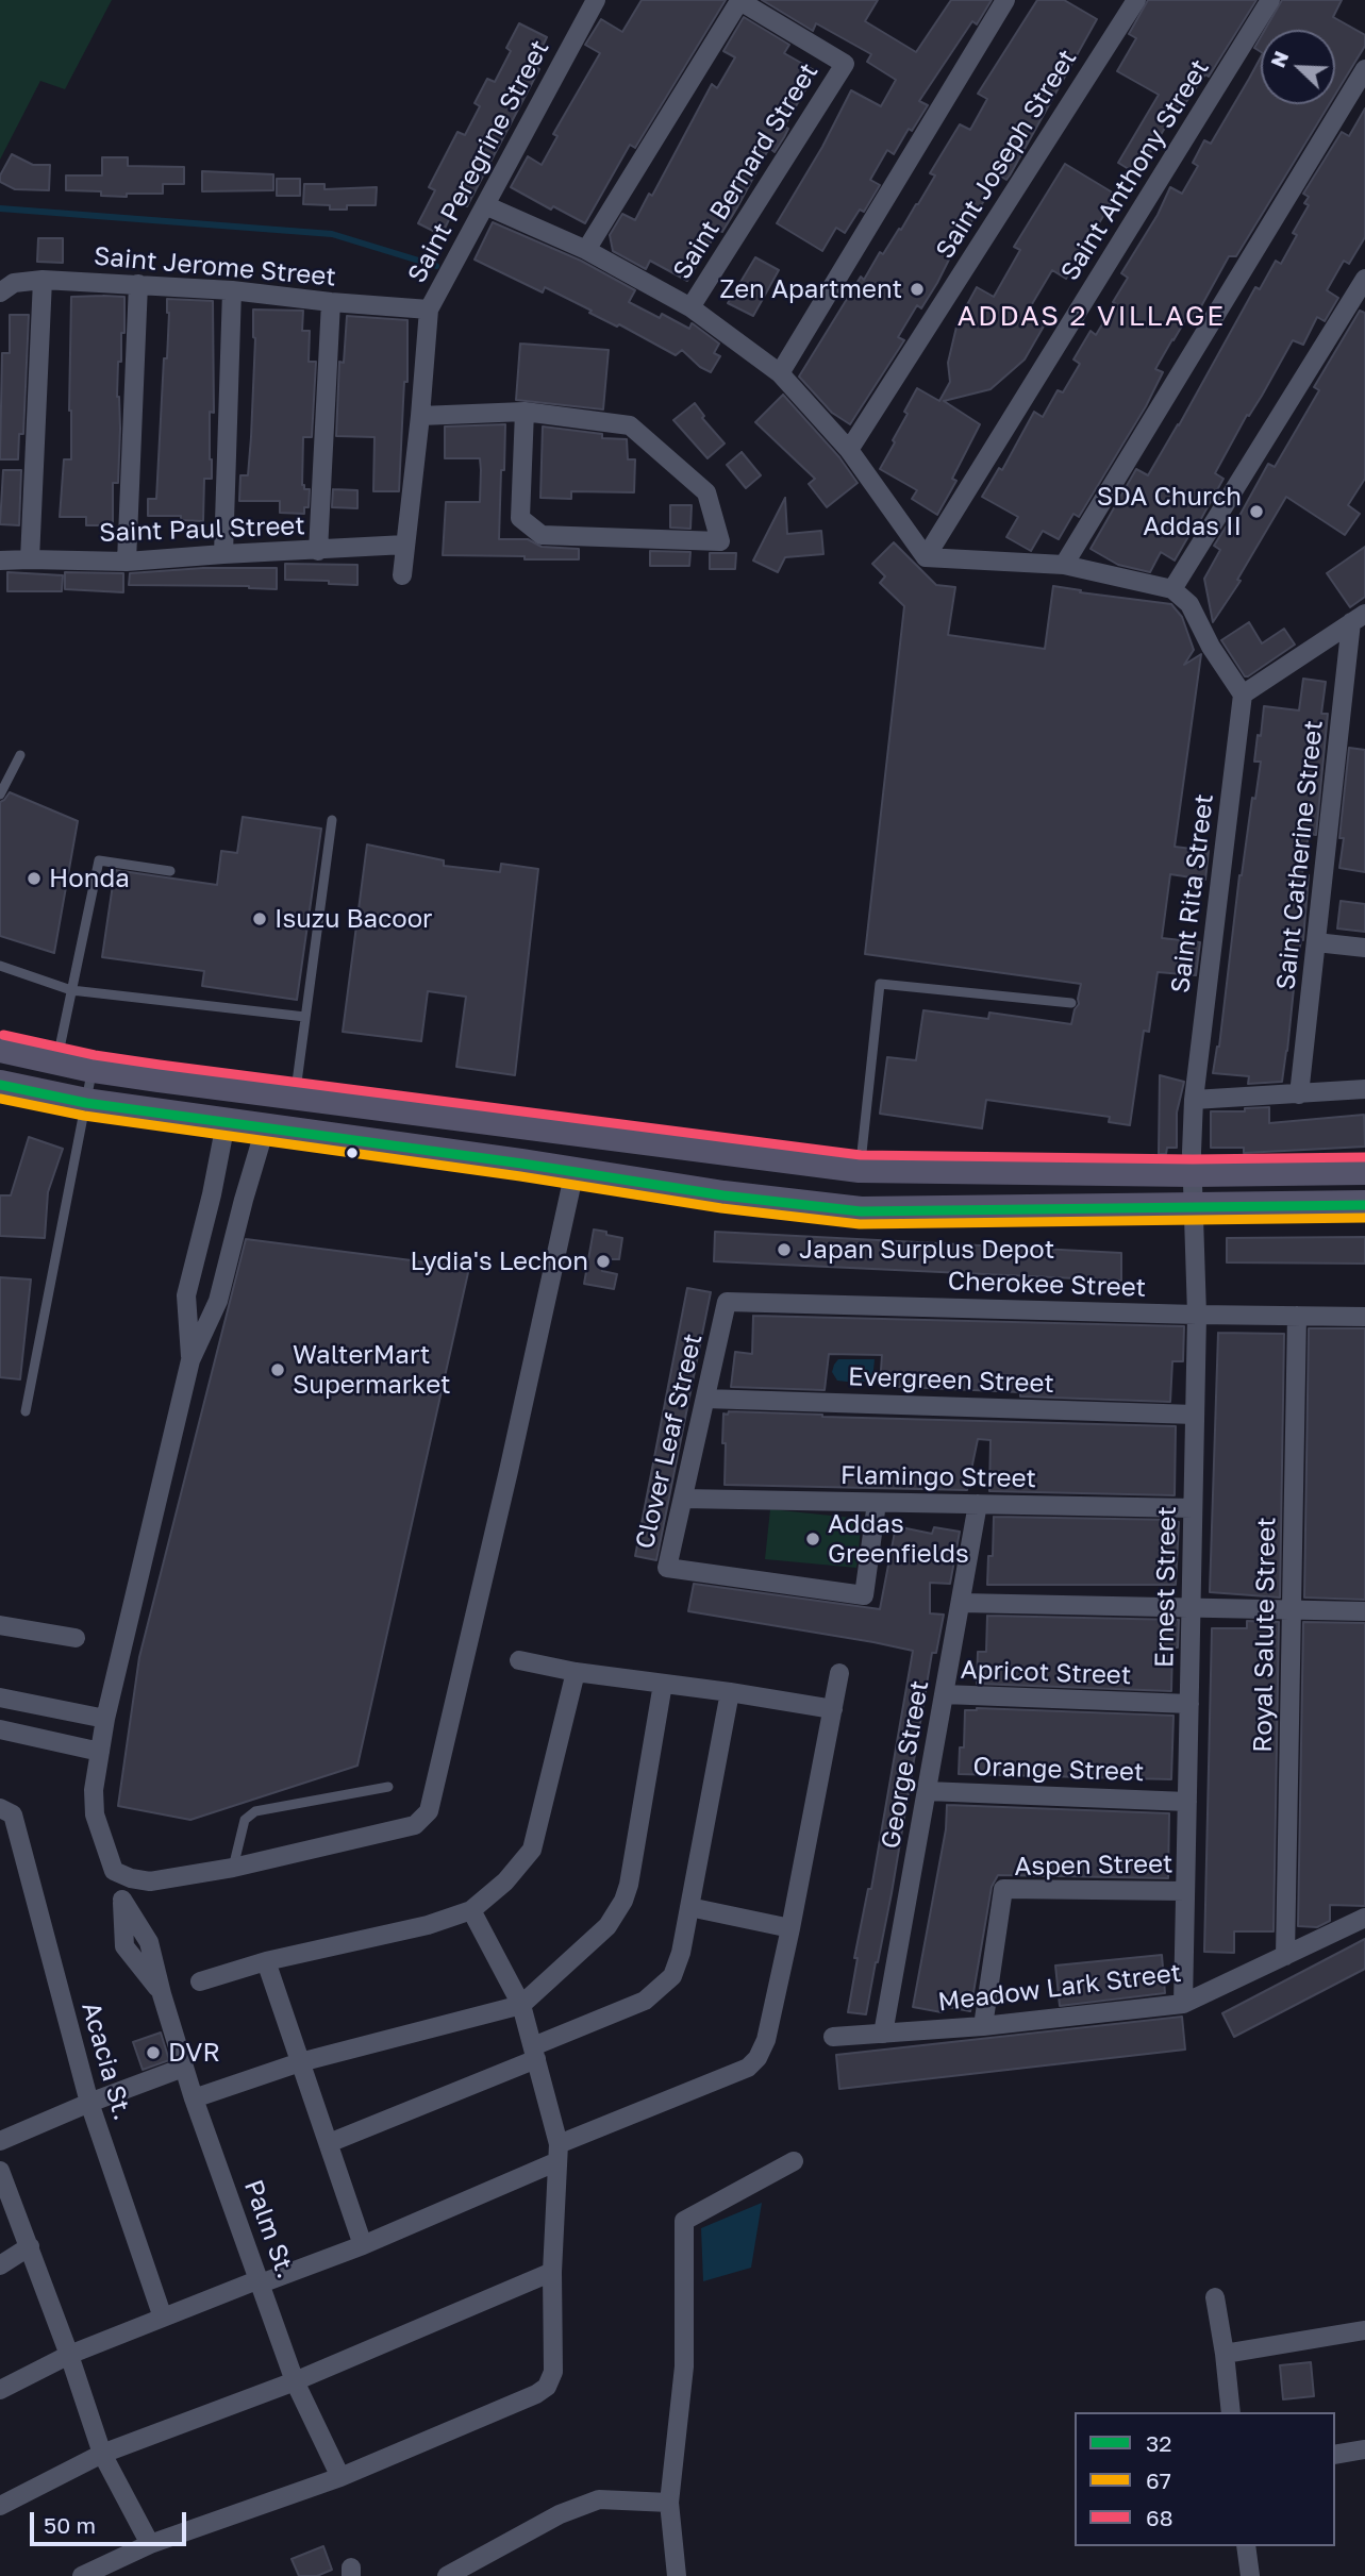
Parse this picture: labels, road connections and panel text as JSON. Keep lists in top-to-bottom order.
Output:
{
  "streets": {
    "street": [
      "Saint Joseph Street",
      "Saint Peregrine Street",
      "Saint Anthony Street",
      "Saint Bernard Street",
      "Saint Jerome Street",
      "Saint Paul Street",
      "Saint Catherine Street",
      "Saint Rita Street",
      "Cherokee Street",
      "Evergreen Street",
      "Clover Leaf Street",
      "Flamingo Street",
      "Ernest Street",
      "Royal Salute Street",
      "Apricot Street",
      "George Street",
      "Orange Street",
      "Aspen Street",
      "Meadow Lark Street",
      "Acacia St.",
      "Palm St."
    ]
  },
  "crossings": [
    ["Saint Peregrine Street", "Saint Jerome Street"],
    ["Saint Peregrine Street", "Saint Paul Street"],
    ["Saint Rita Street", "Ernest Street"],
    ["Cherokee Street", "Clover Leaf Street"],
    ["Cherokee Street", "Ernest Street"],
    ["Cherokee Street", "Royal Salute Street"],
    ["Evergreen Street", "Clover Leaf Street"],
    ["Evergreen Street", "Ernest Street"],
    ["Clover Leaf Street", "Flamingo Street"],
    ["Flamingo Street", "Ernest Street"],
    ["Flamingo Street", "George Street"],
    ["Ernest Street", "Apricot Street"],
    ["Ernest Street", "Orange Street"],
    ["Ernest Street", "Aspen Street"],
    ["Ernest Street", "Meadow Lark Street"],
    ["Royal Salute Street", "Meadow Lark Street"],
    ["Apricot Street", "George Street"],
    ["George Street", "Orange Street"],
    ["George Street", "Meadow Lark Street"],
    ["Aspen Street", "Meadow Lark Street"]
  ],
  "districts": ["ADDAS 2 VILLAGE"],
  "places": [
    "Zen Apartment",
    "SDA Church Addas II",
    "Honda",
    "Isuzu Bacoor",
    "Japan Surplus Depot",
    "Lydia's Lechon",
    "WalterMart Supermarket",
    "Addas Greenfields",
    "DVR"
  ],
  "lines": ["transit line 68", "transit line 32", "transit line 67"],
  "legend": ["32", "67", "68"],
  "scale_bar": "50 m",
  "north": "top left"
}
